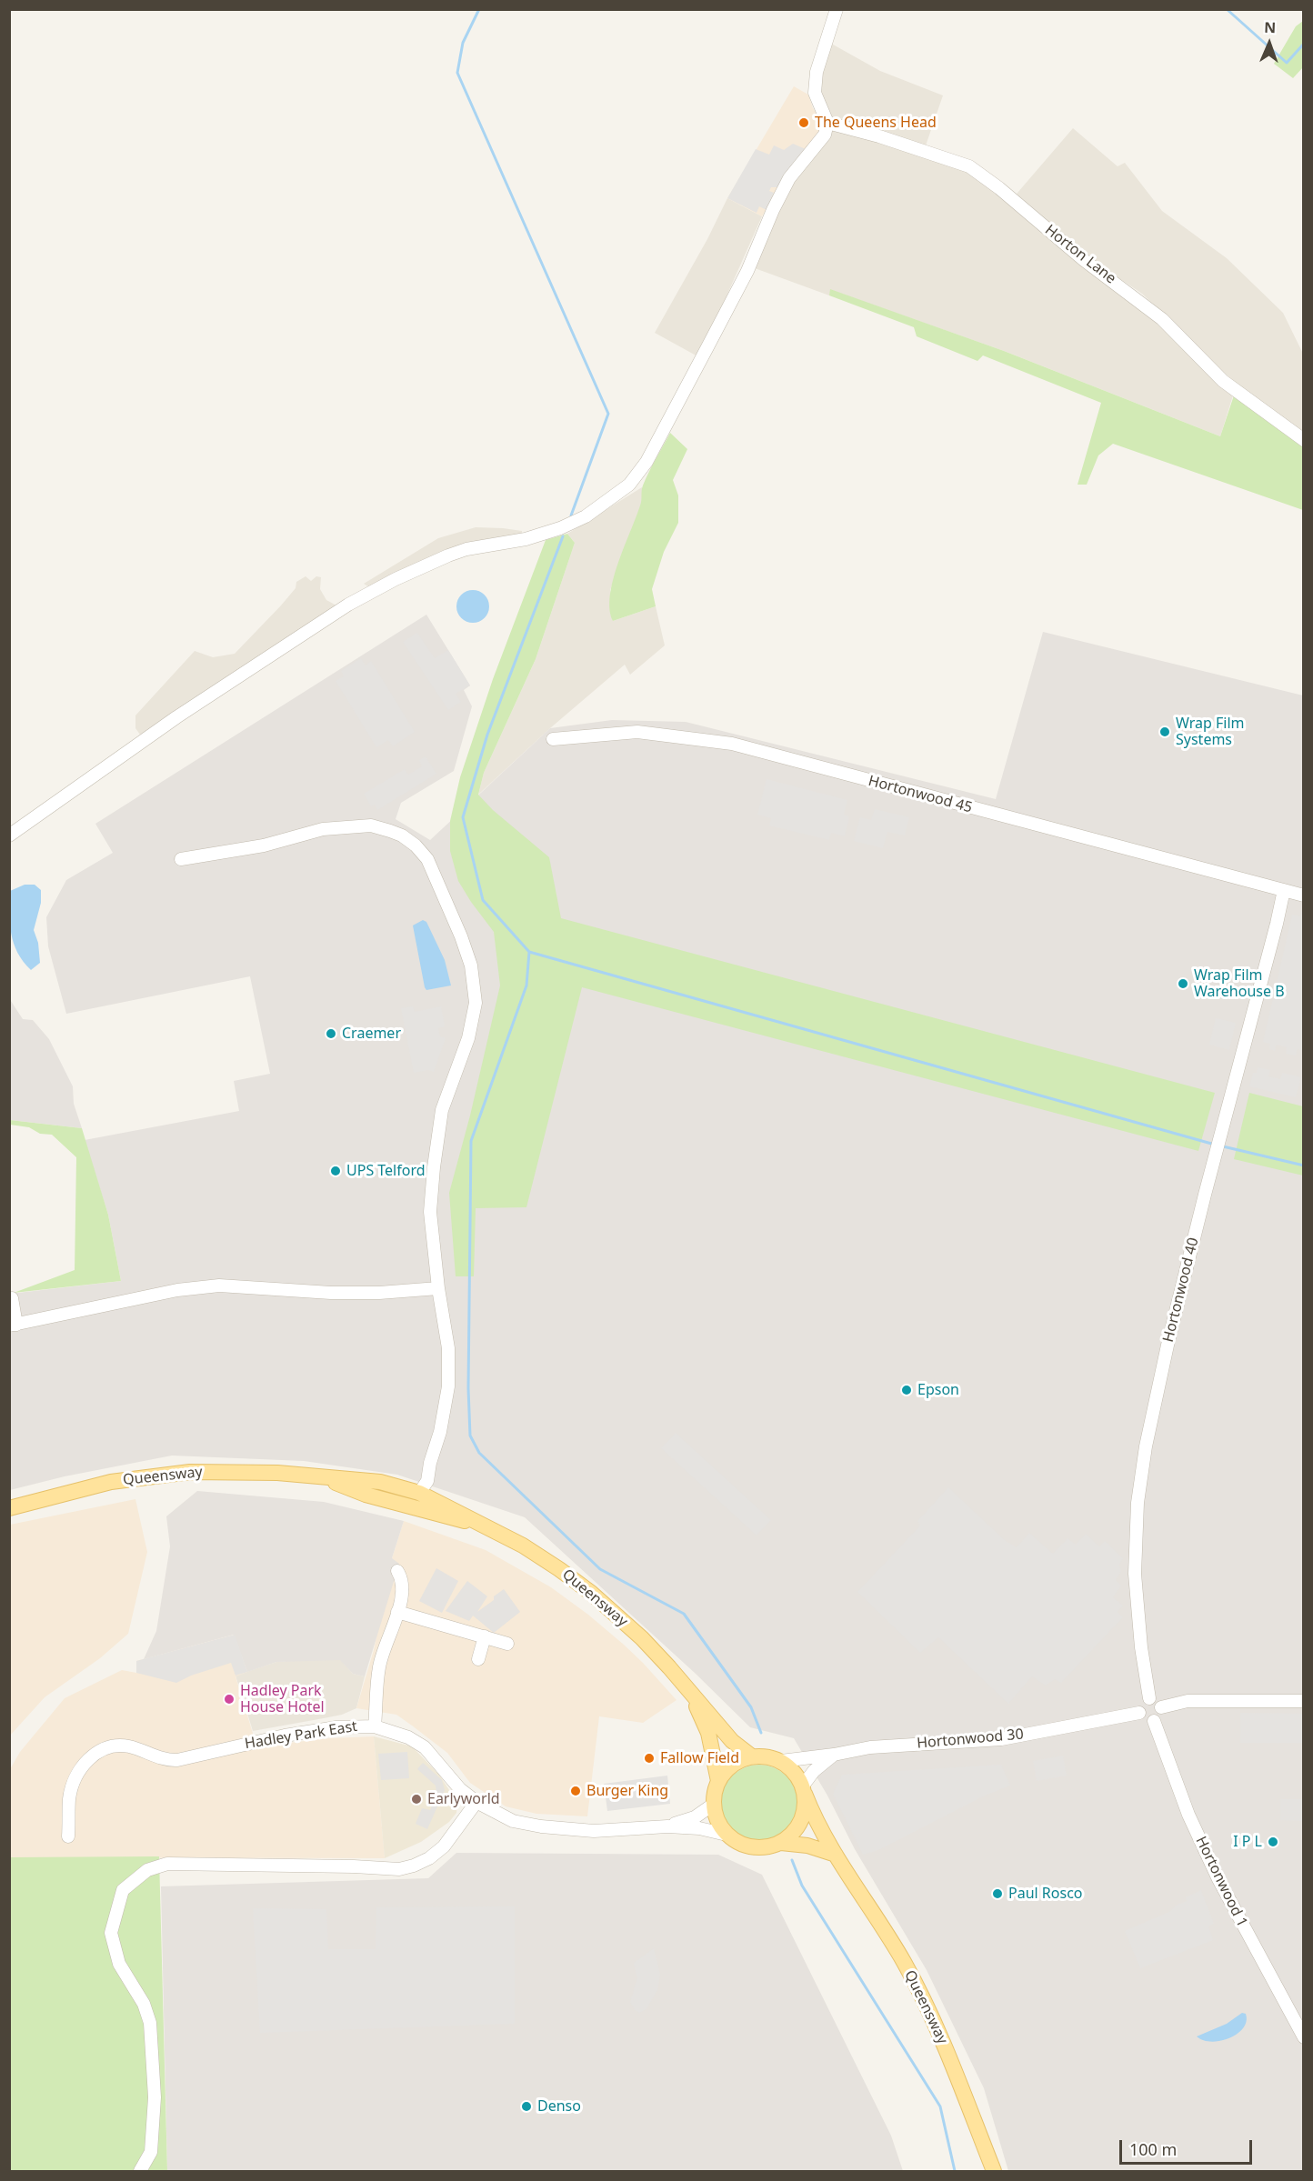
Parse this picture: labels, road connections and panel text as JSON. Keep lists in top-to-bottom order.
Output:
{
  "streets": {
    "main road": ["Queensway"],
    "street": [
      "Horton Lane",
      "Hortonwood 45",
      "Hortonwood 40",
      "Hadley Park East",
      "Hortonwood 30",
      "Hortonwood 1"
    ]
  },
  "crossings": [
    ["Hortonwood 45", "Hortonwood 40"],
    ["Hortonwood 40", "Hortonwood 30"],
    ["Hortonwood 40", "Hortonwood 1"],
    ["Queensway", "Hadley Park East"],
    ["Queensway", "Hortonwood 30"],
    ["Hadley Park East", "Hortonwood 30"],
    ["Hortonwood 30", "Hortonwood 1"]
  ],
  "places": [
    "The Queens Head",
    "Wrap Film Systems",
    "Wrap Film Warehouse B",
    "Craemer",
    "UPS Telford",
    "Epson",
    "Hadley Park House Hotel",
    "Fallow Field",
    "Burger King",
    "Earlyworld",
    "I P L",
    "Paul Rosco",
    "Denso"
  ],
  "scale_bar": "100 m",
  "north": "top"
}
